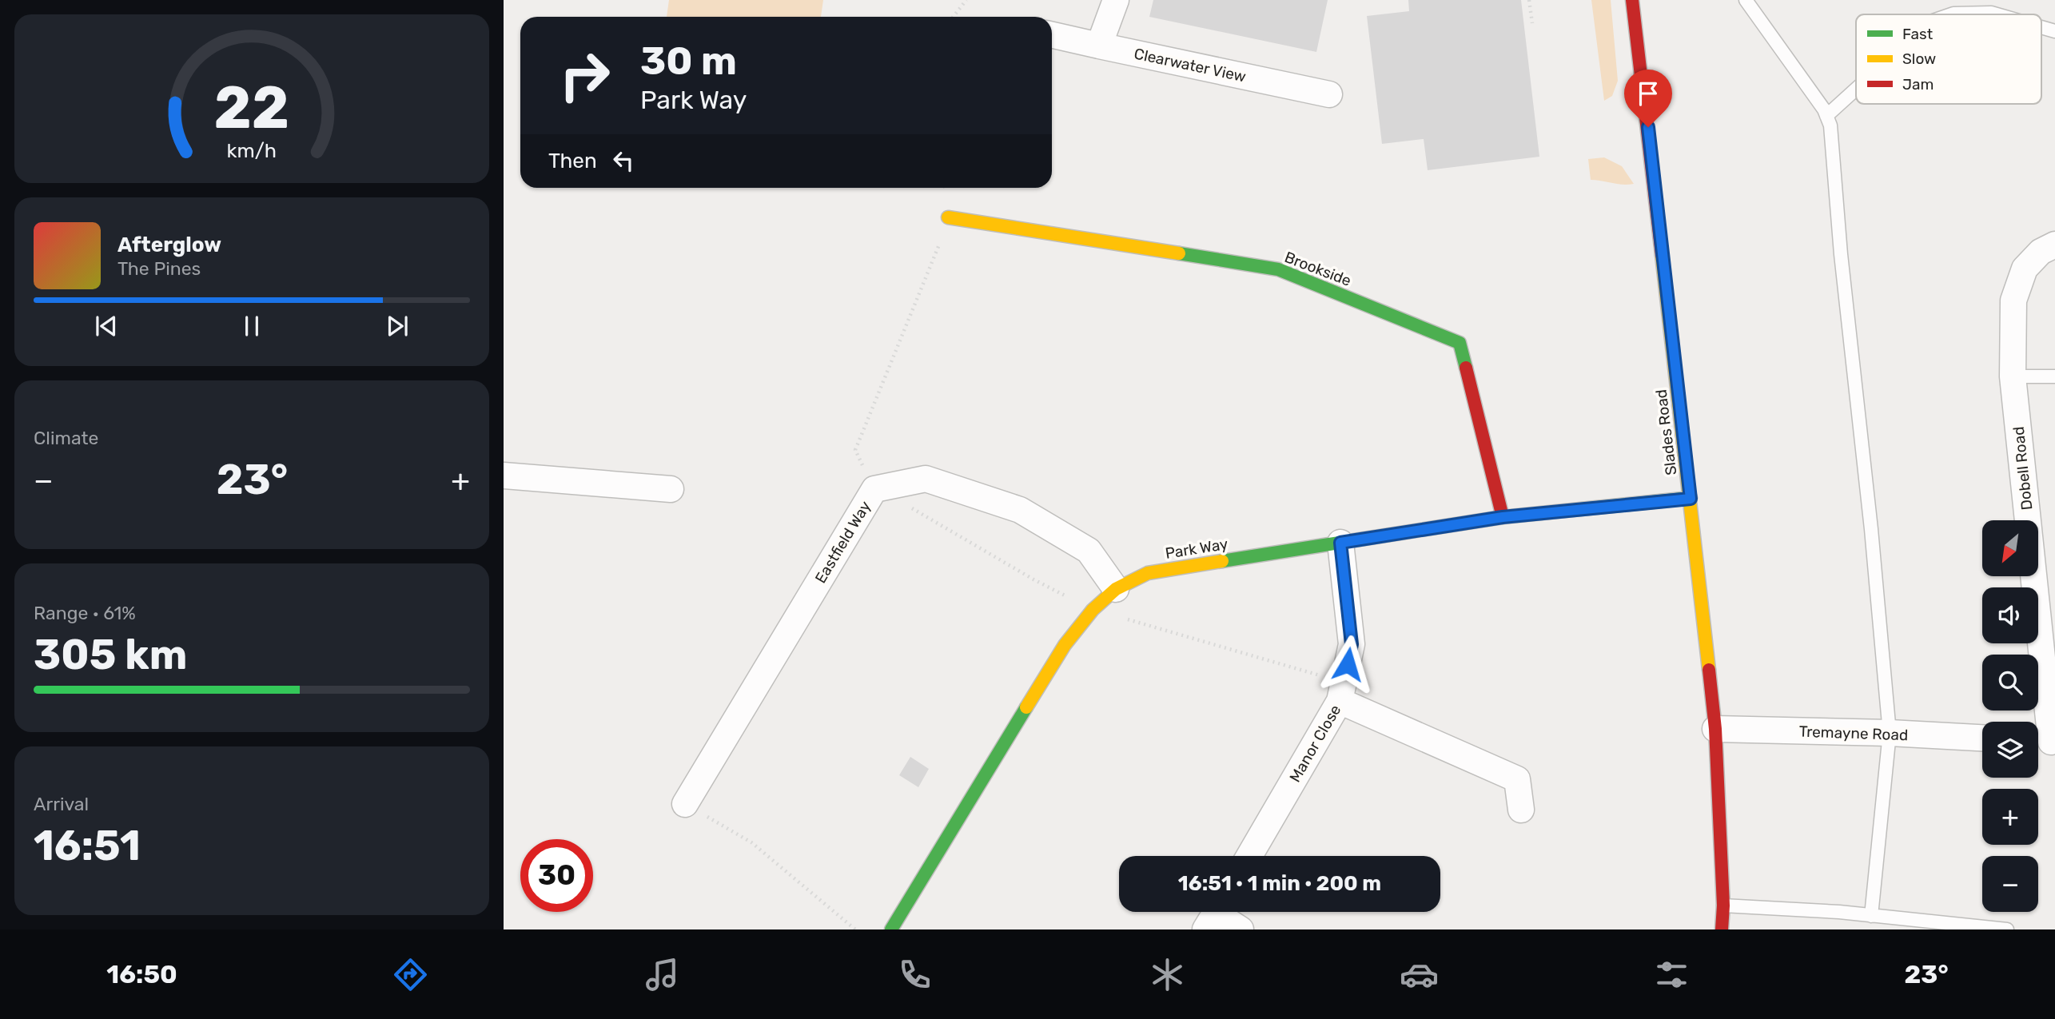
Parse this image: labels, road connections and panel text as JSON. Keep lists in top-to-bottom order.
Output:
{
  "streets": {
    "street": [
      "Clearwater View",
      "Brookside",
      "Slades Road",
      "Dobell Road",
      "Eastfield Way",
      "Park Way",
      "Tremayne Road",
      "Manor Close"
    ]
  },
  "crossings": [
    ["Brookside", "Park Way"],
    ["Slades Road", "Park Way"],
    ["Slades Road", "Tremayne Road"],
    ["Eastfield Way", "Park Way"],
    ["Park Way", "Manor Close"]
  ],
  "legend": ["Fast", "Slow", "Jam"],
  "north": "bottom left",
  "page": {
    "turn": ["30 m", "Park Way"],
    "then": "Then",
    "song": ["Afterglow", "The Pines"],
    "tile": [
      "Climate",
      ["Range · 61%", "305 km"],
      ["Arrival", "16:51"]
    ],
    "heat": ["−", "23°", "+"],
    "map_buttons": ["+", "−"],
    "limit": "30",
    "trip": "16:51 · 1 min · 200 m",
    "tabs": ["16:50", "23°"],
    "gauge": ["22", "km/h"]
  }
}
